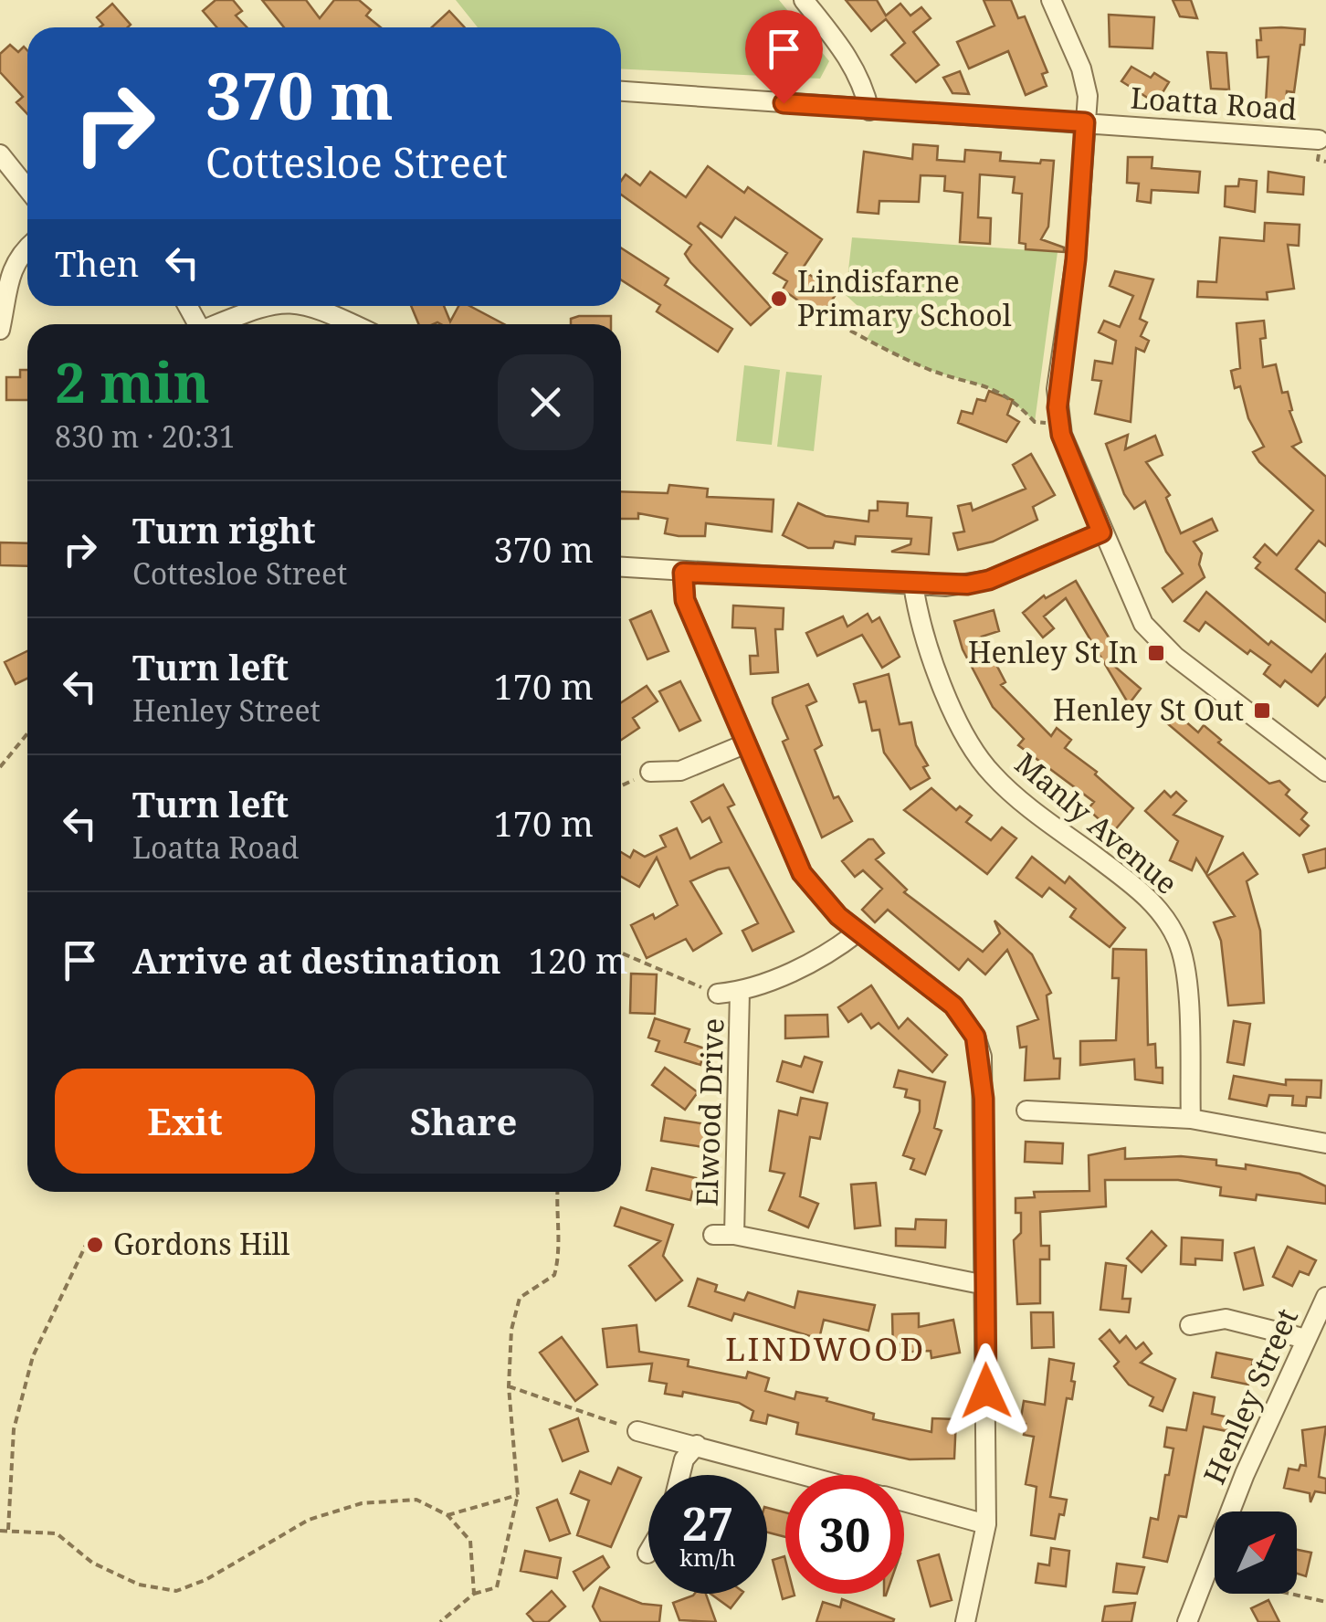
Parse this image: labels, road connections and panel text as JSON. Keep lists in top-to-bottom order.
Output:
{
  "streets": {
    "street": [
      "Loatta Road",
      "Manly Avenue",
      "Elwood Drive",
      "Henley Street"
    ]
  },
  "districts": ["LINDWOOD"],
  "places": {
    "other": ["Lindisfarne Primary School", "Gordons Hill"],
    "transit": ["Henley St In", "Henley St Out"]
  },
  "north": "top right",
  "page": {
    "turn": ["370 m", "Cottesloe Street"],
    "then": "Then",
    "heading": ["2 min", "830 m · 20:31"],
    "list": [
      {
        "name": "Turn right",
        "note": "Cottesloe Street",
        "value": "370 m"
      },
      {
        "name": "Turn left",
        "note": "Henley Street",
        "value": "170 m"
      },
      {
        "name": "Turn left",
        "note": "Loatta Road",
        "value": "170 m"
      },
      {
        "name": "Arrive at destination",
        "value": "120 m"
      }
    ],
    "buttons": ["Exit", "Share"],
    "speed": "27 km/h",
    "limit": "30"
  }
}
